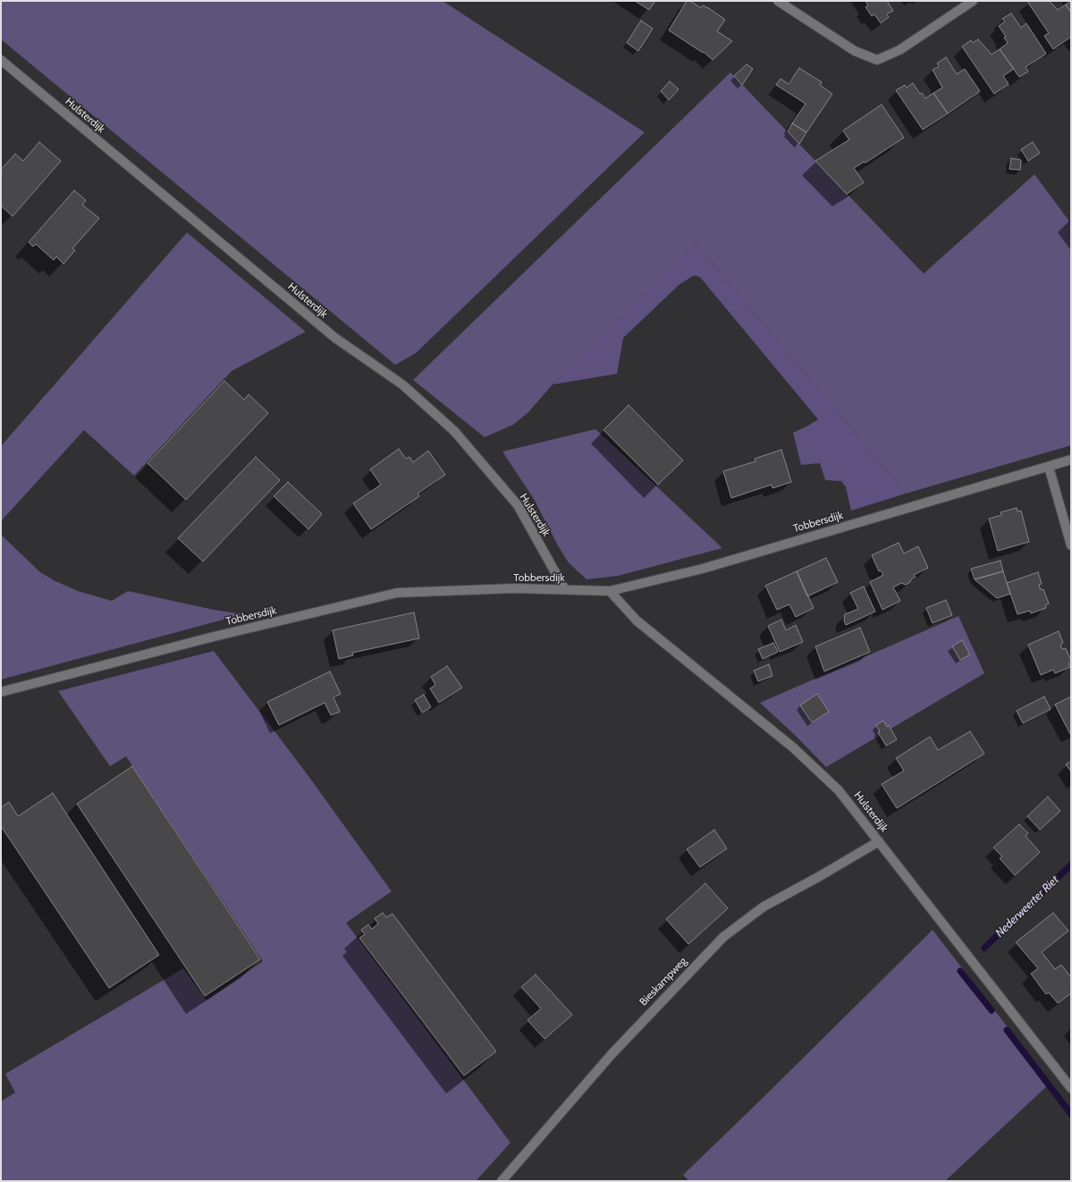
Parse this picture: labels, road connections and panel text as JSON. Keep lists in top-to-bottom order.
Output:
{
  "streets": {
    "street": ["Hulsterdijk", "Tobbersdijk", "Bieskampweg"]
  },
  "crossings": [
    ["Hulsterdijk", "Tobbersdijk"],
    ["Hulsterdijk", "Bieskampweg"]
  ],
  "water": ["Nederweerter Riet"]
}
